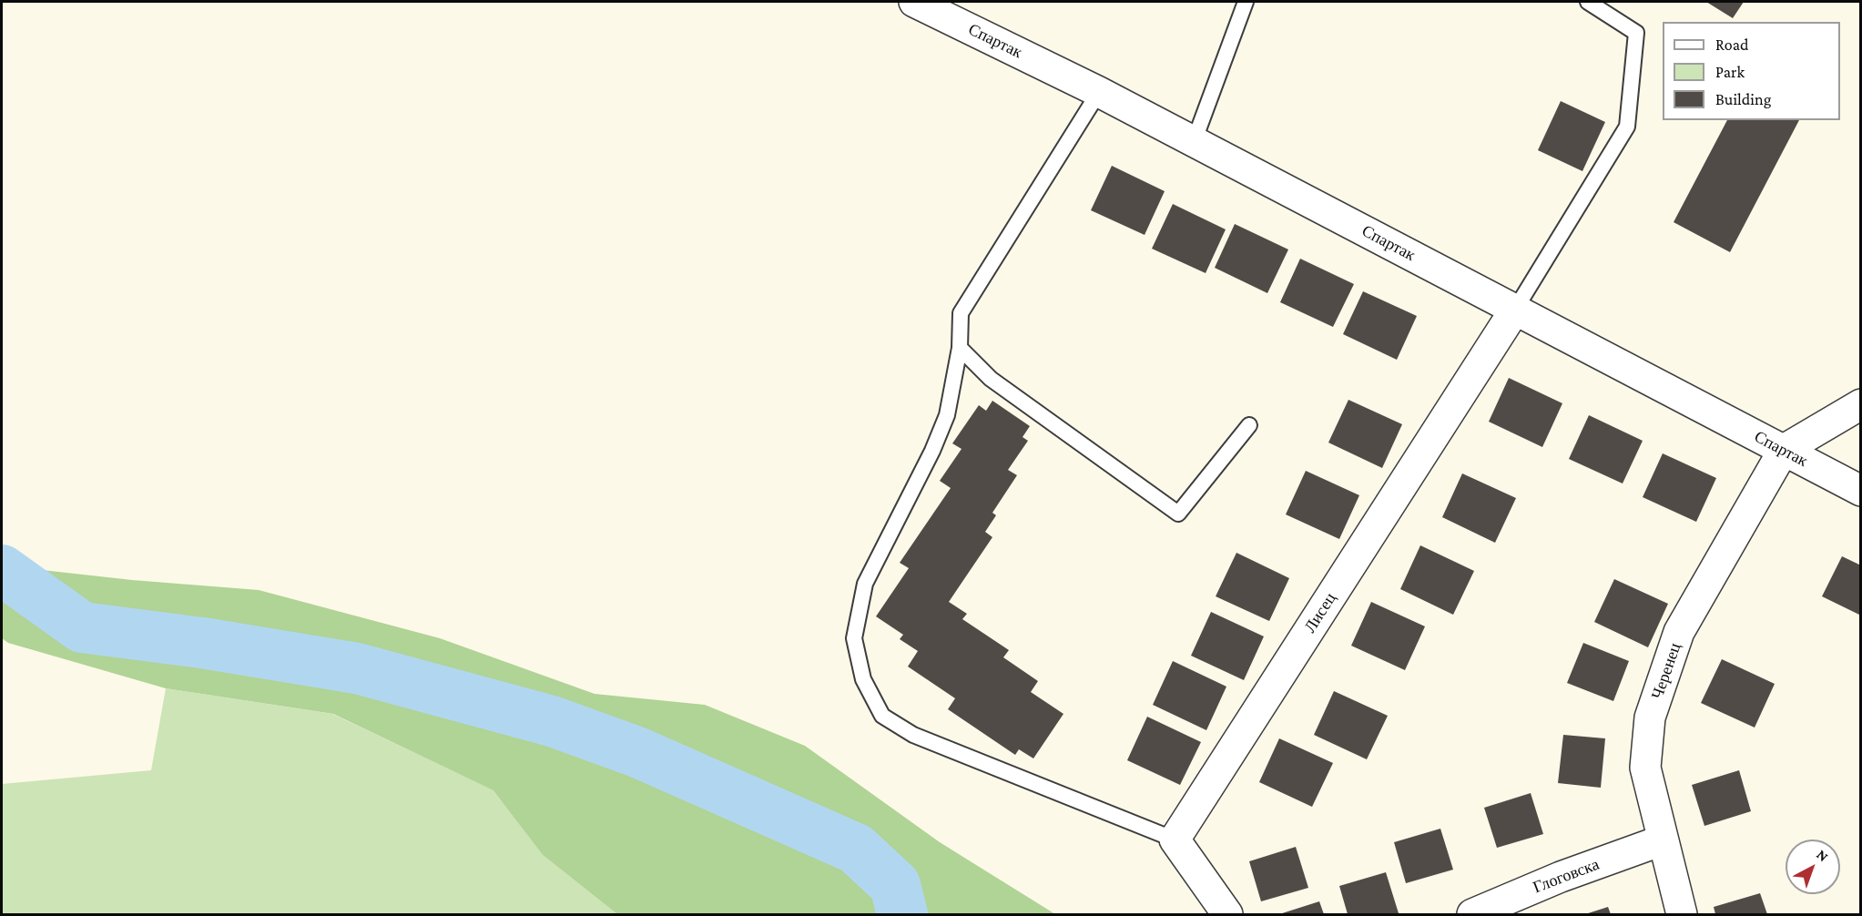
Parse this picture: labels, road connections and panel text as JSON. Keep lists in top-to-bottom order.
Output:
{
  "streets": {
    "street": [
      "Спартак",
      "Лисец",
      "Черенец",
      "Глоговска"
    ]
  },
  "crossings": [
    ["Спартак", "Лисец"],
    ["Спартак", "Черенец"],
    ["Черенец", "Глоговска"]
  ],
  "legend": ["Road", "Park", "Building"],
  "north": "top right"
}
